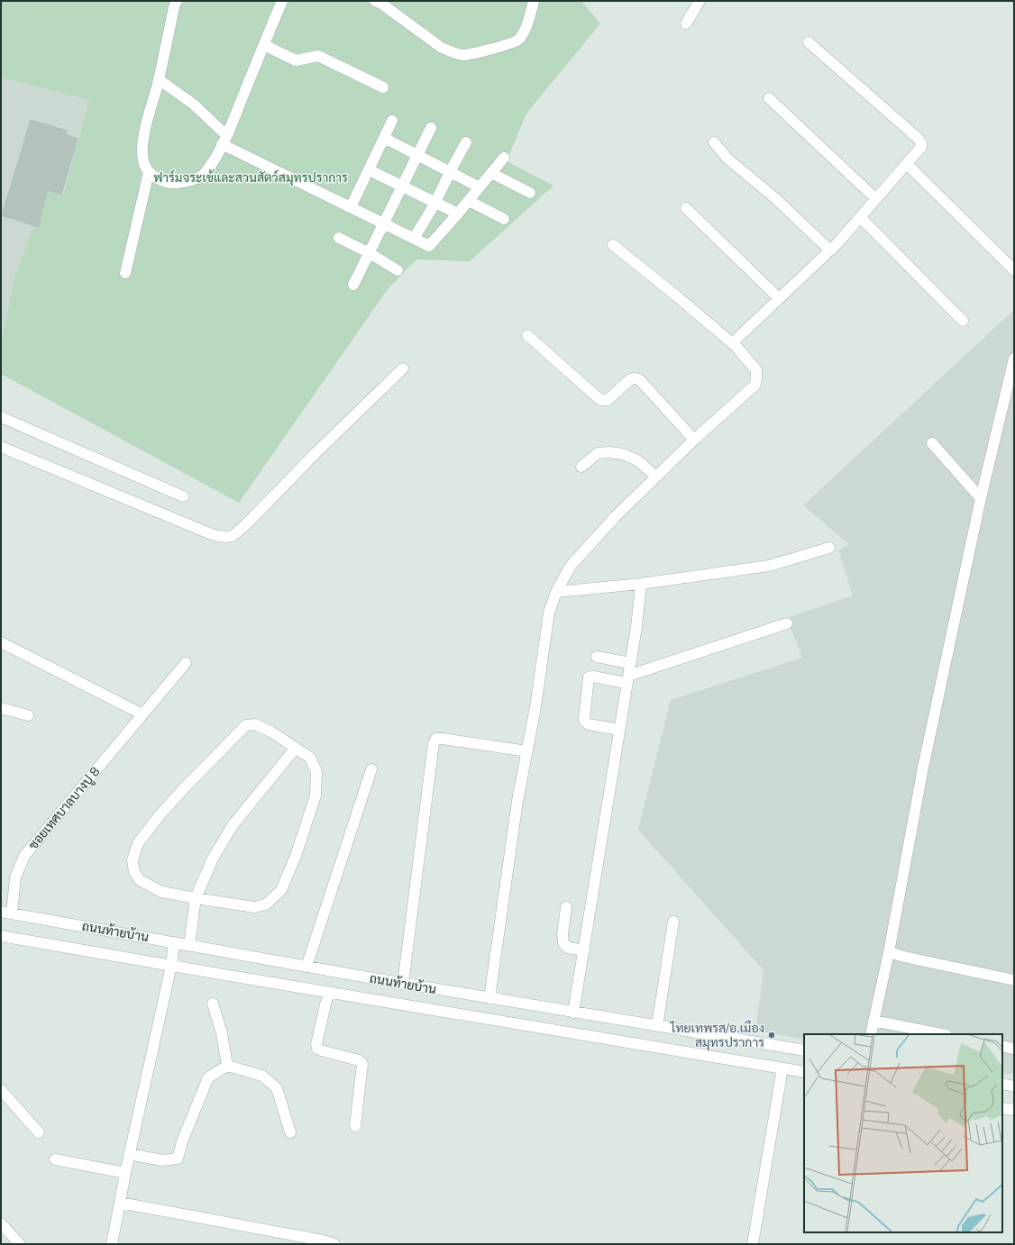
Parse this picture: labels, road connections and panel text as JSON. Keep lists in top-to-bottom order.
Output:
{
  "streets": {
    "street": ["ซอยเทศบาลบางปู 8", "ถนนท้ายบ้าน"]
  },
  "crossings": [
    ["ซอยเทศบาลบางปู 8", "ถนนท้ายบ้าน"]
  ],
  "parks": ["ฟาร์มจระเข้และสวนสัตว์สมุทรปราการ"],
  "places": ["ไทยเทพรส/อ.เมือง สมุทรปราการ"]
}
